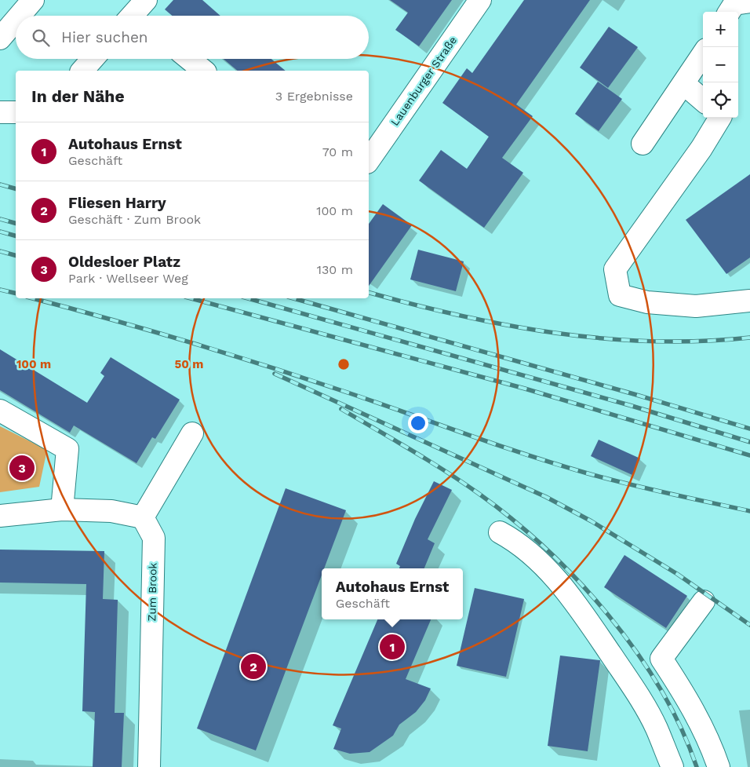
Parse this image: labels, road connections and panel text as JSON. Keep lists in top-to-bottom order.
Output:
{
  "streets": {
    "main road": ["Lauenburger Straße", "Zum Brook"]
  },
  "page": {
    "map_buttons": ["+", "−"],
    "search": "Hier suchen",
    "heading": ["In der Nähe", "3 Ergebnisse"],
    "list": [
      {
        "mark": "1",
        "name": "Autohaus Ernst",
        "note": "Geschäft",
        "value": "70 m"
      },
      {
        "mark": "2",
        "name": "Fliesen Harry",
        "note": "Geschäft · Zum Brook",
        "value": "100 m"
      },
      {
        "mark": "3",
        "name": "Oldesloer Platz",
        "note": "Park · Wellseer Weg",
        "value": "130 m"
      }
    ],
    "pins": ["3", "1", "2"],
    "popup": ["Autohaus Ernst", "Geschäft"]
  },
  "rings": ["50 m", "100 m"]
}
